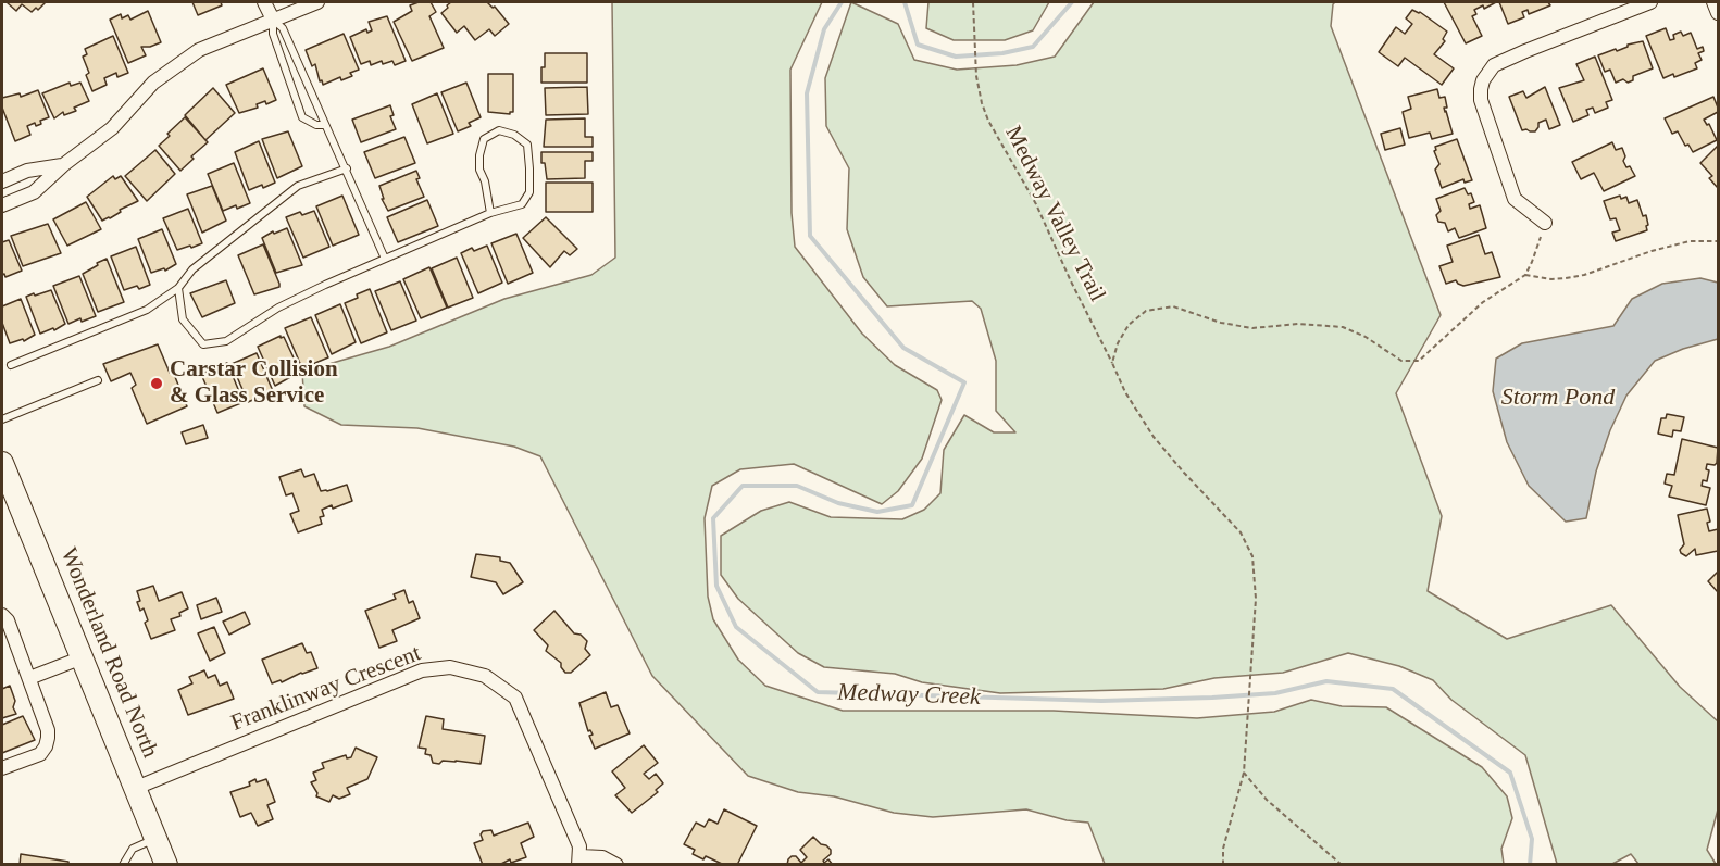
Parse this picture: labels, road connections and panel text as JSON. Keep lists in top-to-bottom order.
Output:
{
  "streets": {
    "main road": ["Wonderland Road North"],
    "street": ["Franklinway Crescent"],
    "path": ["Medway Valley Trail"]
  },
  "crossings": [
    ["Wonderland Road North", "Franklinway Crescent"]
  ],
  "water": ["Storm Pond", "Medway Creek"],
  "places": ["Carstar Collision & Glass Service"]
}
